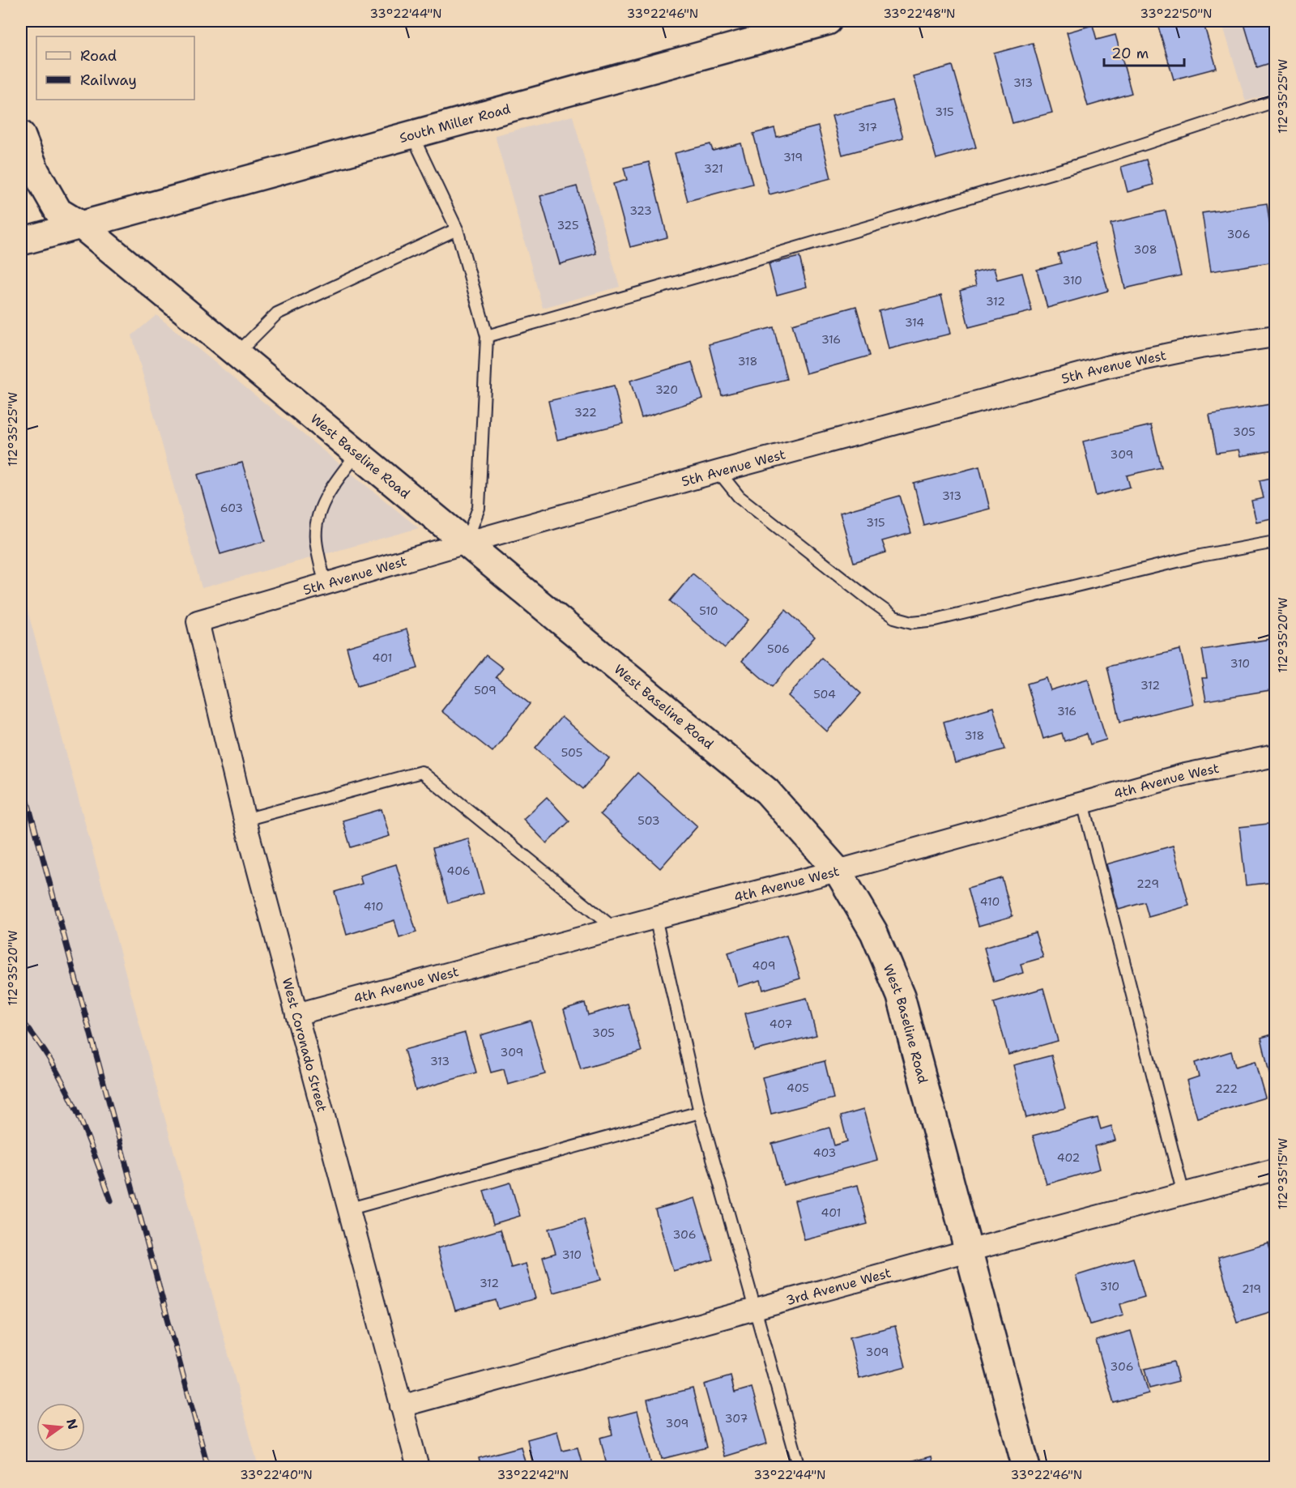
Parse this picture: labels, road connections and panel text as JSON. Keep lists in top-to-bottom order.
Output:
{
  "streets": {
    "main road": ["South Miller Road", "West Baseline Road"],
    "street": [
      "5th Avenue West",
      "4th Avenue West",
      "West Coronado Street",
      "3rd Avenue West"
    ]
  },
  "crossings": [
    ["South Miller Road", "West Baseline Road"],
    ["5th Avenue West", "West Baseline Road"],
    ["5th Avenue West", "West Coronado Street"],
    ["West Baseline Road", "4th Avenue West"],
    ["West Baseline Road", "3rd Avenue West"],
    ["4th Avenue West", "West Coronado Street"],
    ["West Coronado Street", "3rd Avenue West"]
  ],
  "house_numbers": [
    "313",
    "315",
    "317",
    "319",
    "321",
    "323",
    "325",
    "306",
    "308",
    "310",
    "312",
    "314",
    "316",
    "318",
    "320",
    "322",
    "305",
    "309",
    "313",
    "603",
    "315",
    "510",
    "506",
    "401",
    "310",
    "312",
    "509",
    "504",
    "316",
    "318",
    "505",
    "503",
    "406",
    "229",
    "410",
    "410",
    "409",
    "407",
    "305",
    "309",
    "313",
    "405",
    "222",
    "403",
    "402",
    "401",
    "306",
    "310",
    "312",
    "310",
    "219",
    "309",
    "306",
    "307",
    "309"
  ],
  "legend": ["Road", "Railway"],
  "scale_bar": "20 m",
  "north": "right",
  "coordinates": [
    "33°22'44\"N",
    "33°22'46\"N",
    "33°22'48\"N",
    "33°22'50\"N",
    "112°35'25\"W",
    "112°35'20\"W",
    "112°35'15\"W",
    "33°22'40\"N",
    "33°22'42\"N"
  ]
}
